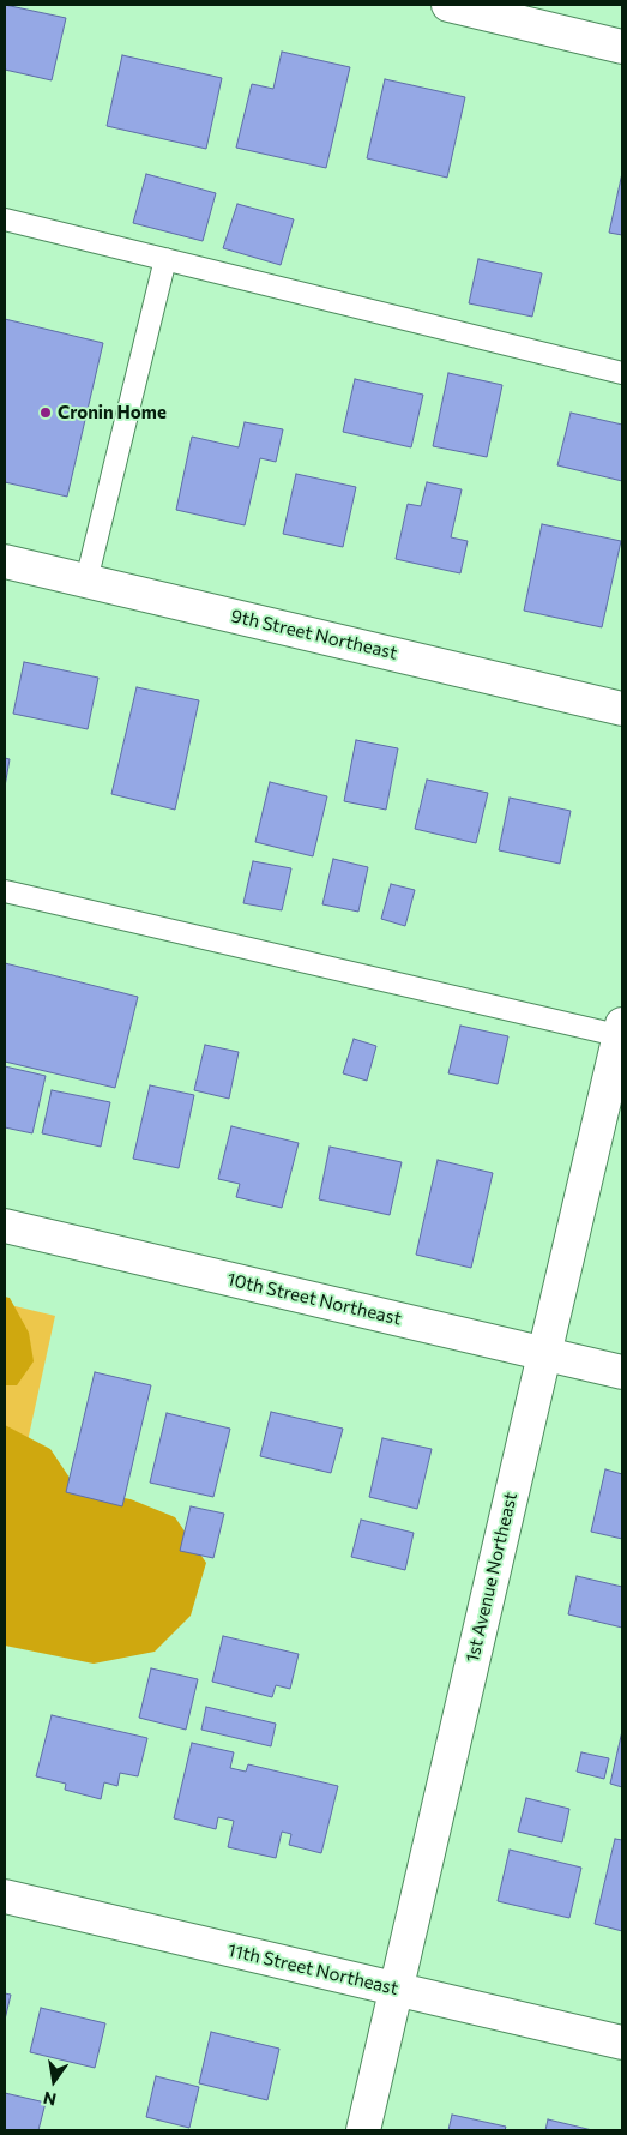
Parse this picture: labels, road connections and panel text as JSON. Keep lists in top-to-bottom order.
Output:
{
  "streets": {
    "street": [
      "9th Street Northeast",
      "10th Street Northeast",
      "1st Avenue Northeast",
      "11th Street Northeast"
    ]
  },
  "crossings": [
    ["10th Street Northeast", "1st Avenue Northeast"],
    ["1st Avenue Northeast", "11th Street Northeast"]
  ],
  "places": ["Cronin Home"],
  "north": "bottom"
}
